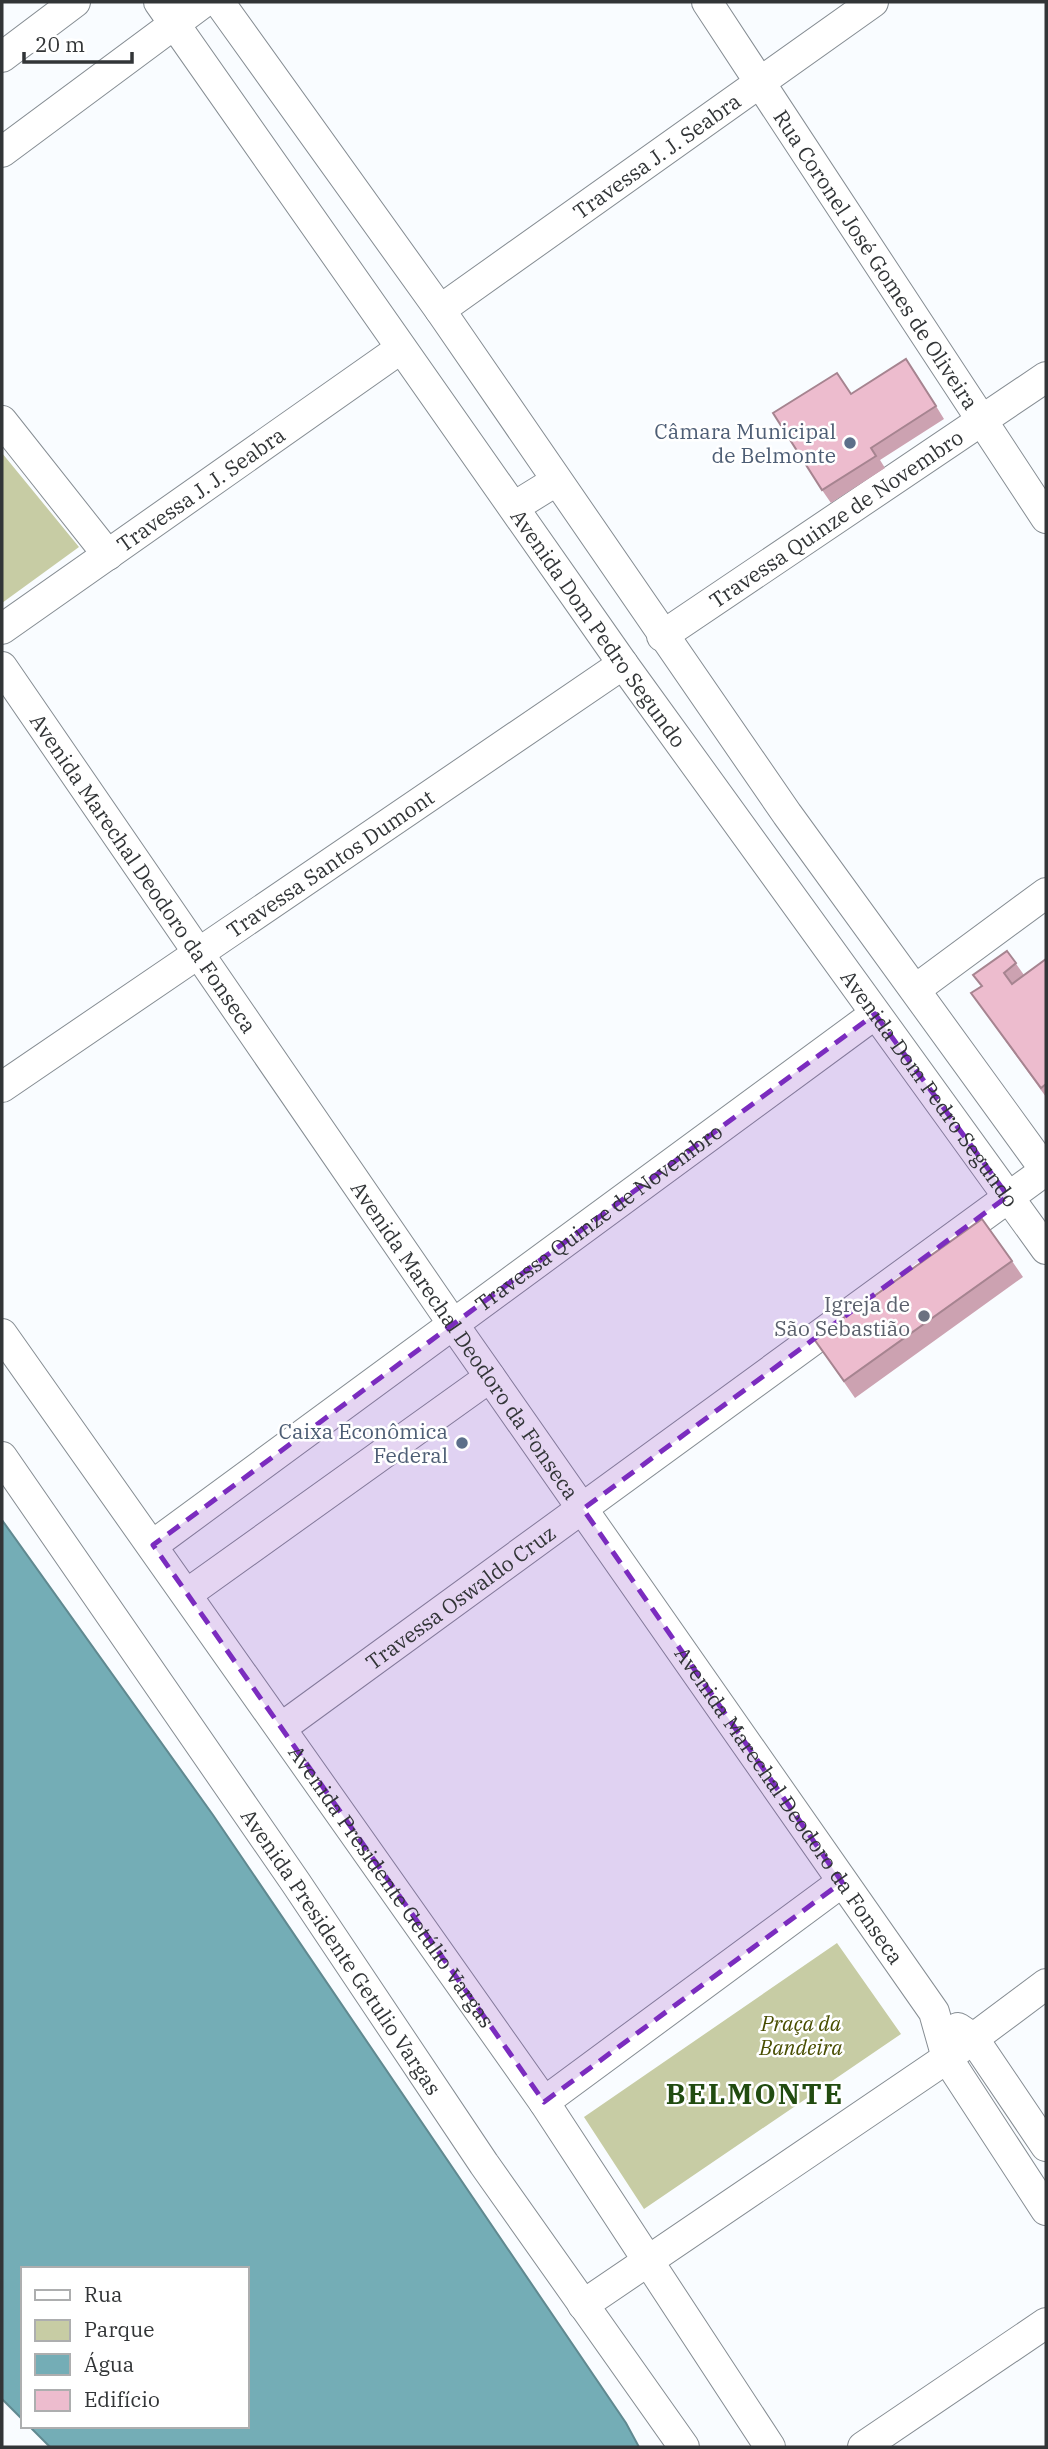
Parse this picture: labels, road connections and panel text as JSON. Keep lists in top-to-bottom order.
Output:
{
  "streets": {
    "street": [
      "Travessa J. J. Seabra",
      "Rua Coronel José Gomes de Oliveira",
      "Travessa Quinze de Novembro",
      "Avenida Dom Pedro Segundo",
      "Travessa Santos Dumont",
      "Avenida Marechal Deodoro da Fonseca",
      "Travessa Oswaldo Cruz",
      "Avenida Presidente Getúlio Vargas",
      "Avenida Presidente Getulio Vargas"
    ]
  },
  "crossings": [
    ["Travessa J. J. Seabra", "Rua Coronel José Gomes de Oliveira"],
    ["Travessa J. J. Seabra", "Avenida Dom Pedro Segundo"],
    ["Rua Coronel José Gomes de Oliveira", "Travessa Quinze de Novembro"],
    ["Travessa Quinze de Novembro", "Avenida Dom Pedro Segundo"],
    ["Travessa Quinze de Novembro", "Avenida Marechal Deodoro da Fonseca"],
    ["Travessa Quinze de Novembro", "Avenida Presidente Getúlio Vargas"],
    ["Avenida Dom Pedro Segundo", "Travessa Santos Dumont"],
    ["Avenida Dom Pedro Segundo", "Travessa Oswaldo Cruz"],
    ["Travessa Santos Dumont", "Avenida Marechal Deodoro da Fonseca"],
    ["Avenida Marechal Deodoro da Fonseca", "Travessa Oswaldo Cruz"],
    ["Travessa Oswaldo Cruz", "Avenida Presidente Getúlio Vargas"]
  ],
  "districts": ["BELMONTE"],
  "parks": ["Praça da Bandeira"],
  "places": ["Câmara Municipal de Belmonte", "Igreja de São Sebastião", "Caixa Econômica Federal"],
  "legend": [
    "Rua",
    "Parque",
    "Água",
    "Edifício"
  ],
  "scale_bar": "20 m"
}
